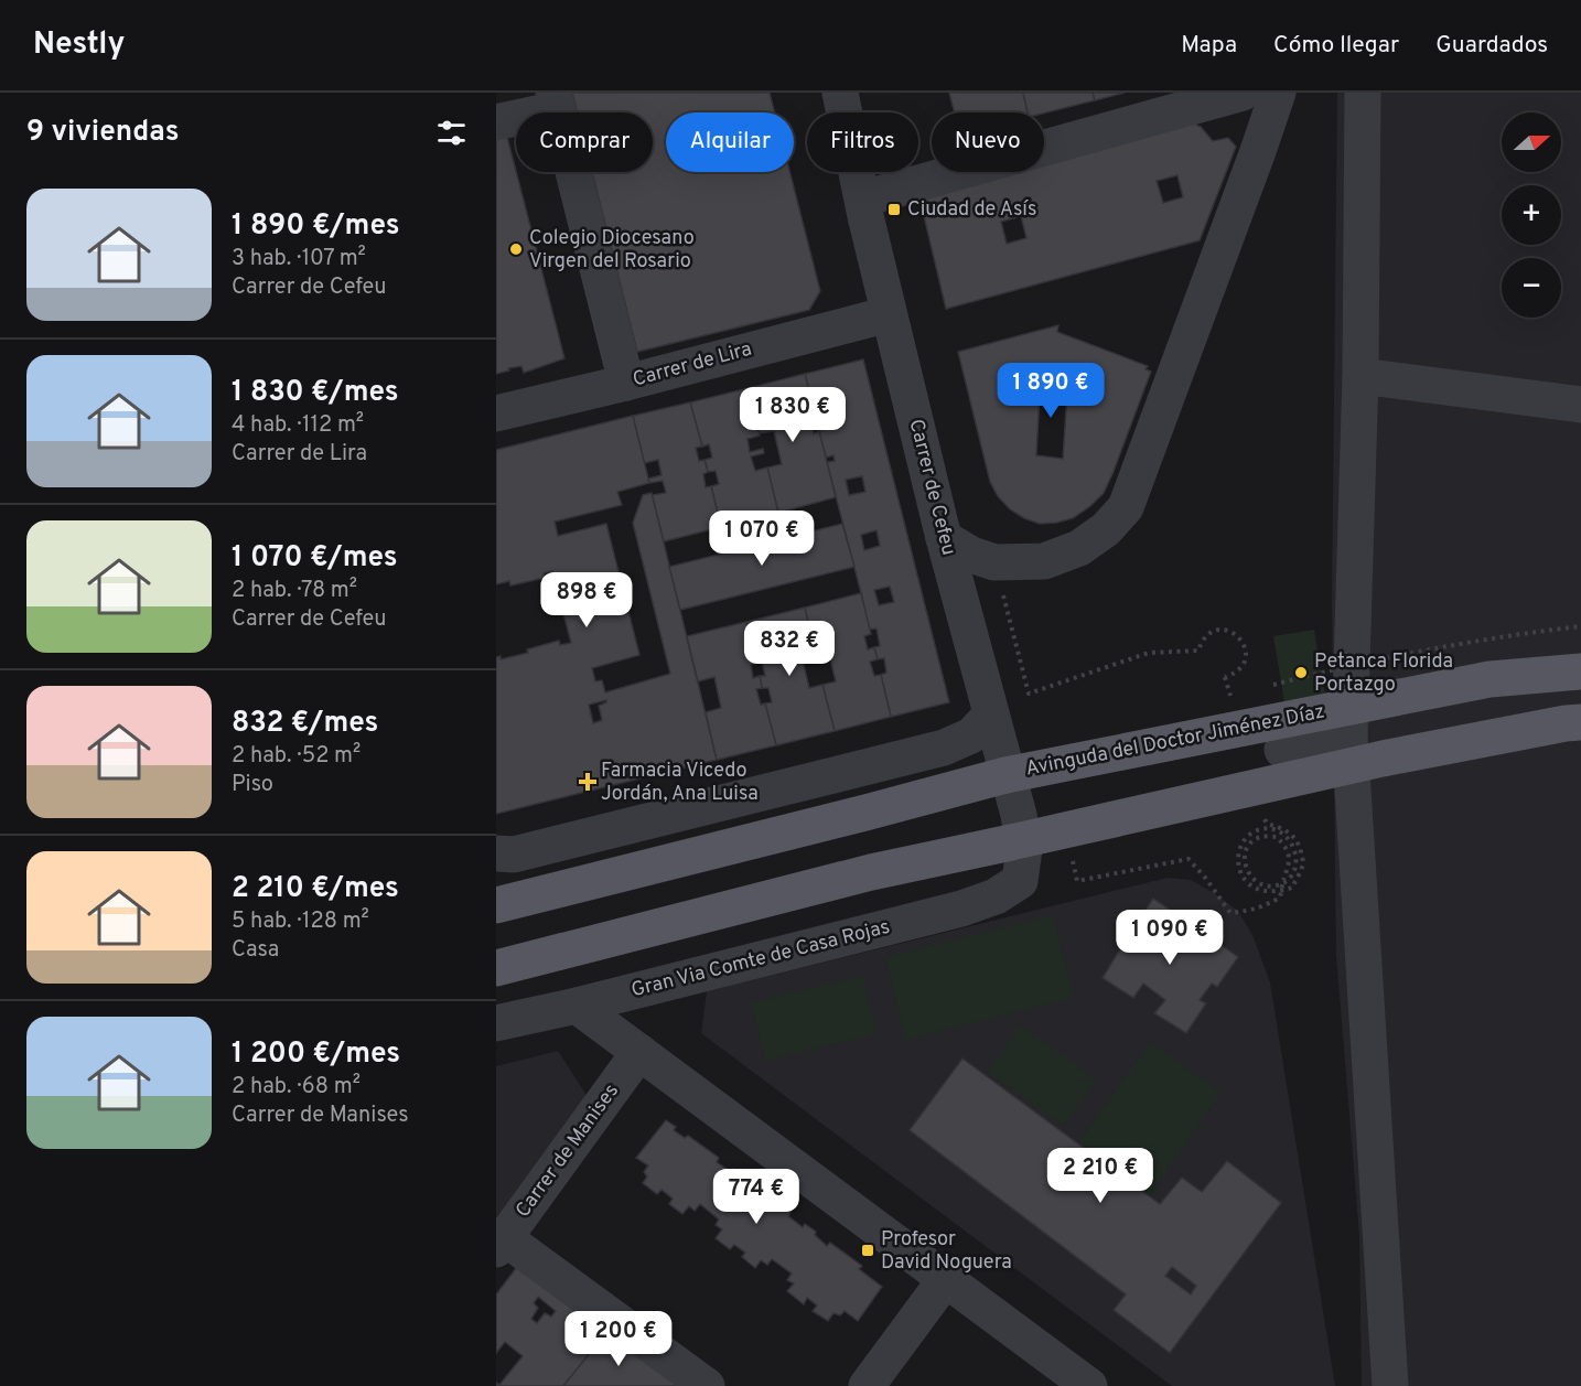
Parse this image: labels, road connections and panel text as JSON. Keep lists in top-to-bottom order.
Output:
{
  "streets": {
    "main road": ["Avinguda del Doctor Jiménez Díaz"],
    "street": [
      "Carrer de Lira",
      "Carrer de Cefeu",
      "Gran Via Comte de Casa Rojas",
      "Carrer de Manises"
    ]
  },
  "crossings": [
    ["Carrer de Lira", "Carrer de Cefeu"],
    ["Carrer de Cefeu", "Gran Via Comte de Casa Rojas"]
  ],
  "places": {
    "transit": ["Ciudad de Asís", "Profesor David Noguera"],
    "other": ["Colegio Diocesano Virgen del Rosario", "Petanca Florida Portazgo"],
    "health": ["Farmacia Vicedo Jordán, Ana Luisa"]
  },
  "north": "right",
  "page": {
    "header": "Nestly",
    "nav": ["Mapa", "Cómo llegar", "Guardados"],
    "heading": "9 viviendas",
    "map_buttons": ["+", "−"],
    "chip": [
      "Comprar",
      "Alquilar",
      "Filtros",
      "Nuevo"
    ],
    "list": [
      {
        "name": "1 890 €/mes",
        "note": "3 hab. · 107 m² · Carrer de Cefeu"
      },
      {
        "name": "1 830 €/mes",
        "note": "4 hab. · 112 m² · Carrer de Lira"
      },
      {
        "name": "1 070 €/mes",
        "note": "2 hab. · 78 m² · Carrer de Cefeu"
      },
      {
        "name": "832 €/mes",
        "note": "2 hab. · 52 m² · Piso"
      },
      {
        "name": "2 210 €/mes",
        "note": "5 hab. · 128 m² · Casa"
      },
      {
        "name": "1 200 €/mes",
        "note": "2 hab. · 68 m² · Carrer de Manises"
      }
    ],
    "price": [
      "1 890 €",
      "1 830 €",
      "1 070 €",
      "898 €",
      "832 €",
      "1 090 €",
      "2 210 €",
      "774 €",
      "1 200 €"
    ]
  }
}
